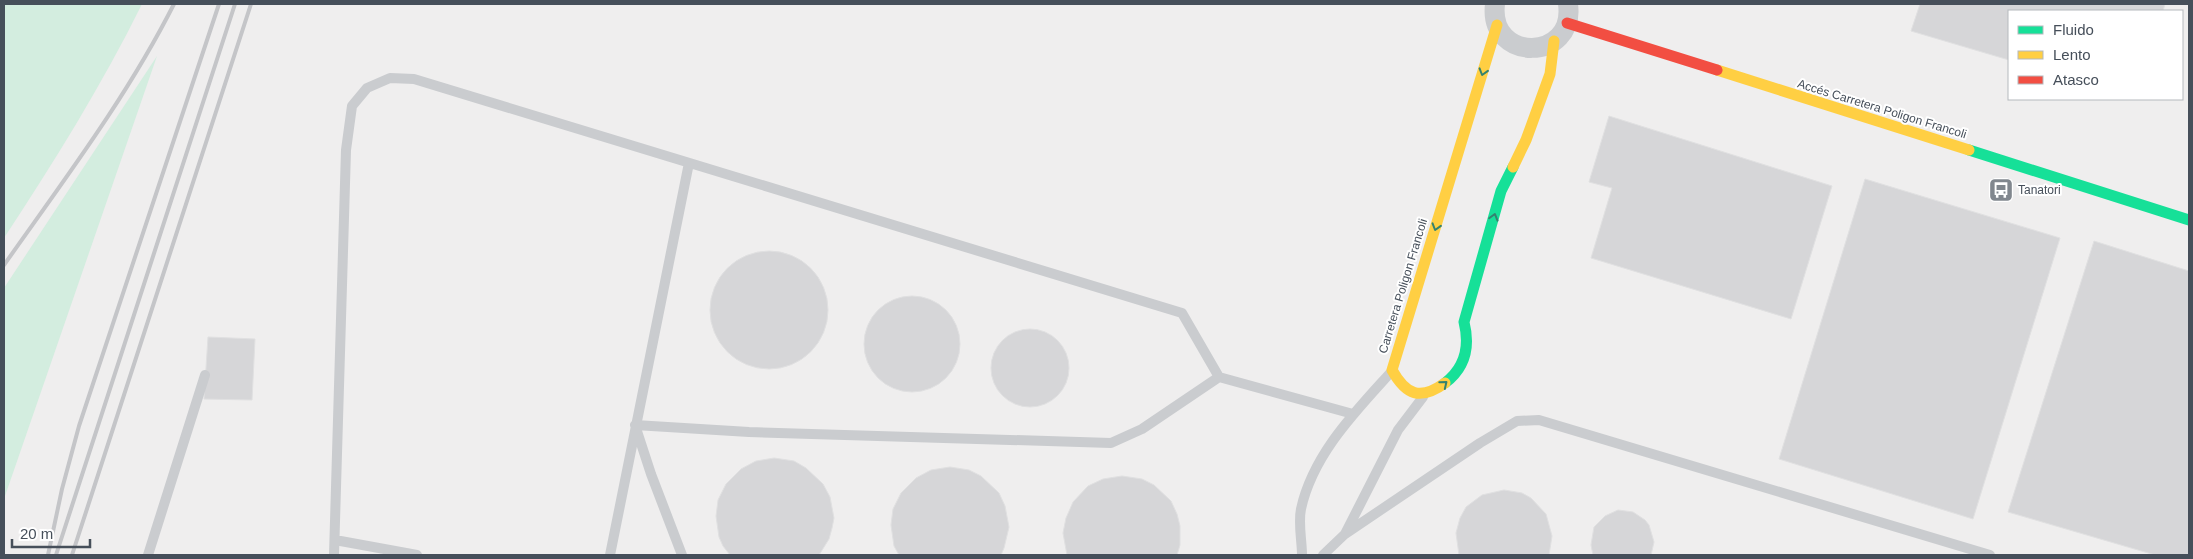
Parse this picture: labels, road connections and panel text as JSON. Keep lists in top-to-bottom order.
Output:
{
  "streets": {
    "street": ["Accés Carretera Poligon Francoli", "Carretera Poligon Francoli"]
  },
  "places": {
    "bus stop": ["Tanatori"]
  },
  "legend": ["Fluido", "Lento", "Atasco"],
  "scale_bar": "20 m"
}
